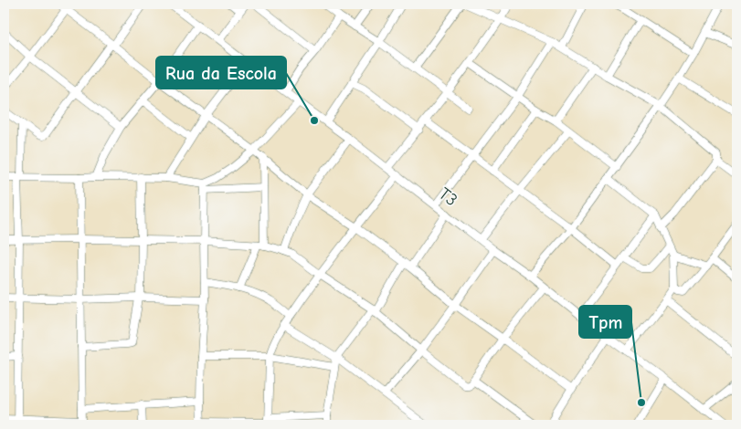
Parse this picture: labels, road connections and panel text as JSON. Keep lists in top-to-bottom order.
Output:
{
  "streets": {
    "street": ["T3"]
  },
  "places": ["Rua da Escola", "Tpm"]
}
